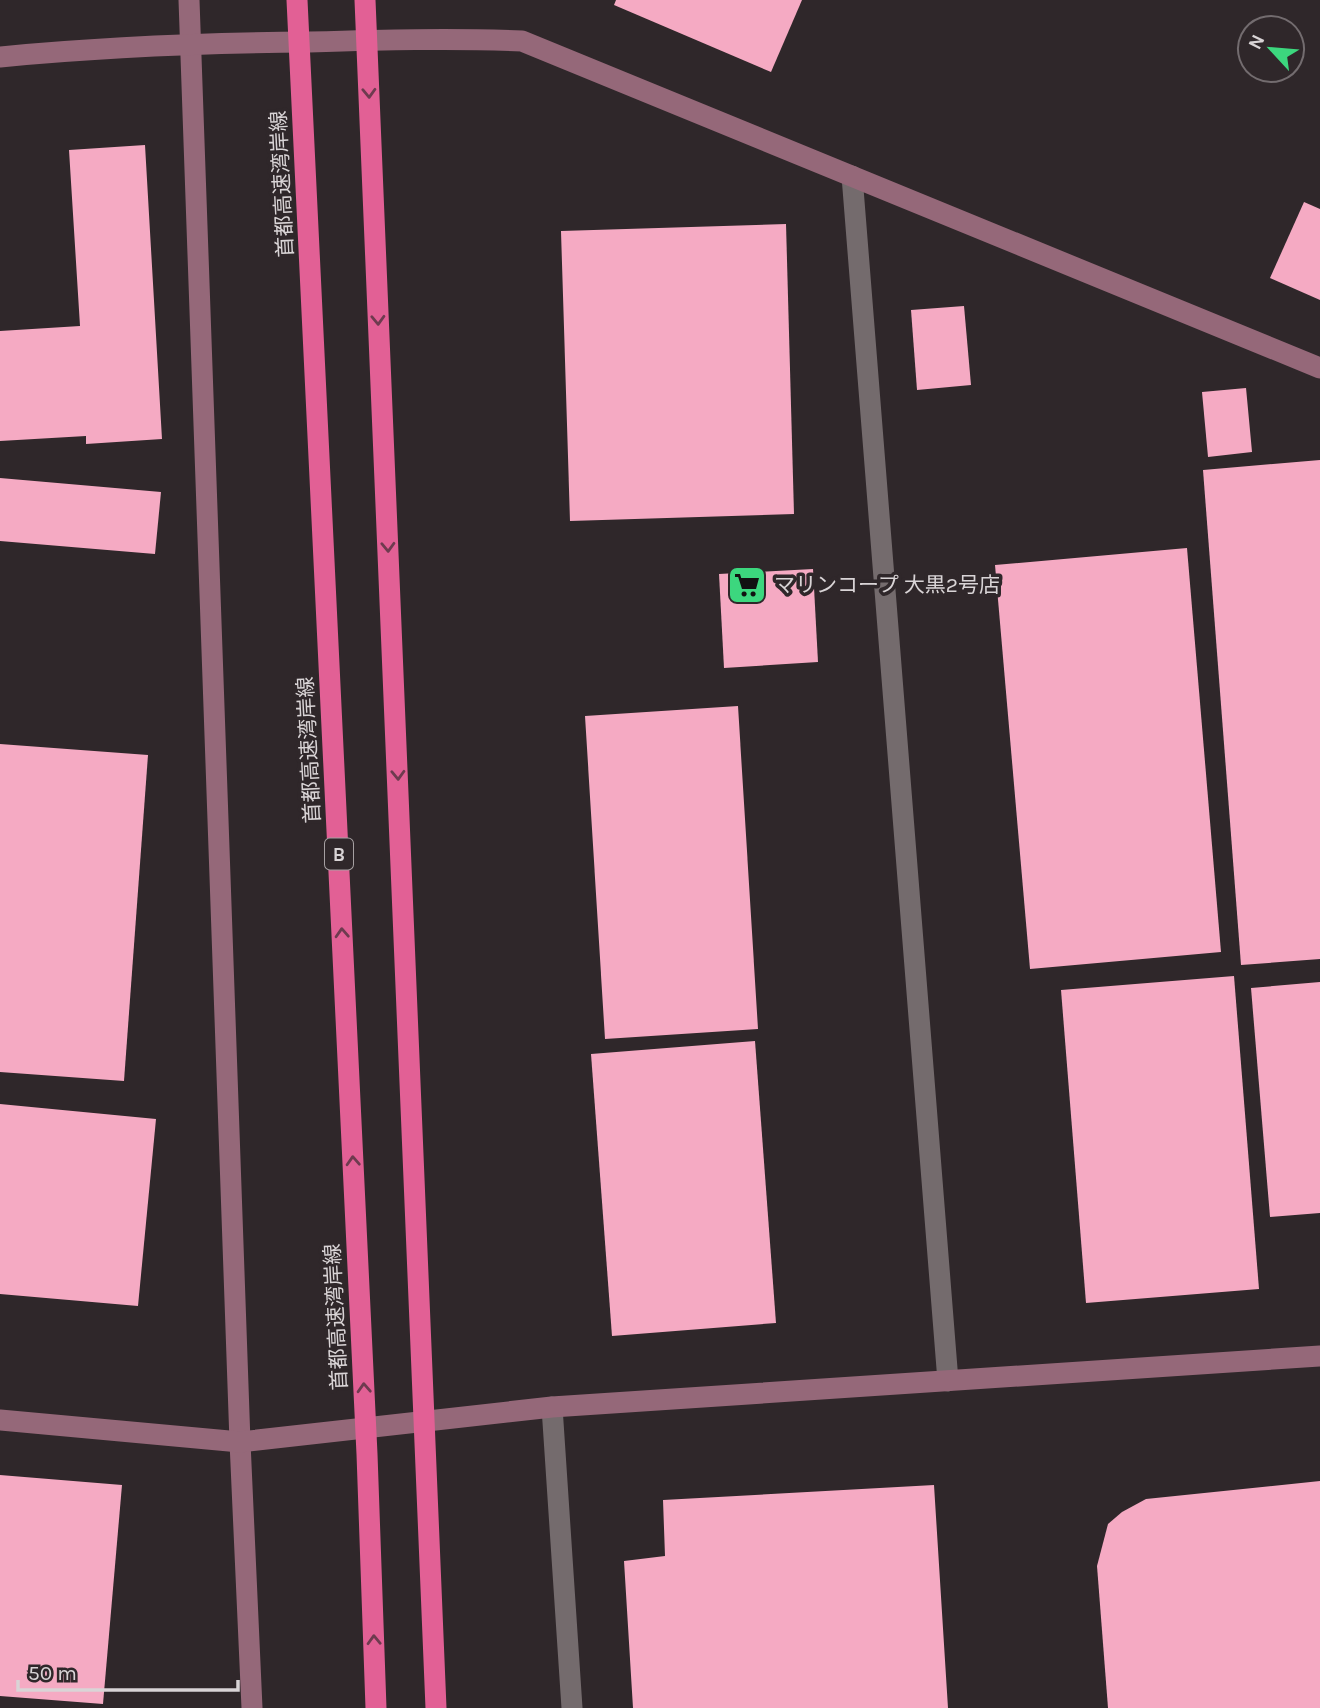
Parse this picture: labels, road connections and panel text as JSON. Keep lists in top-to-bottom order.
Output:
{
  "streets": {
    "highway": ["首都高速湾岸線", "B"]
  },
  "places": {
    "supermarket": ["マリンコープ 大黒2号店"]
  },
  "scale_bar": "50 m",
  "north": "top left"
}
